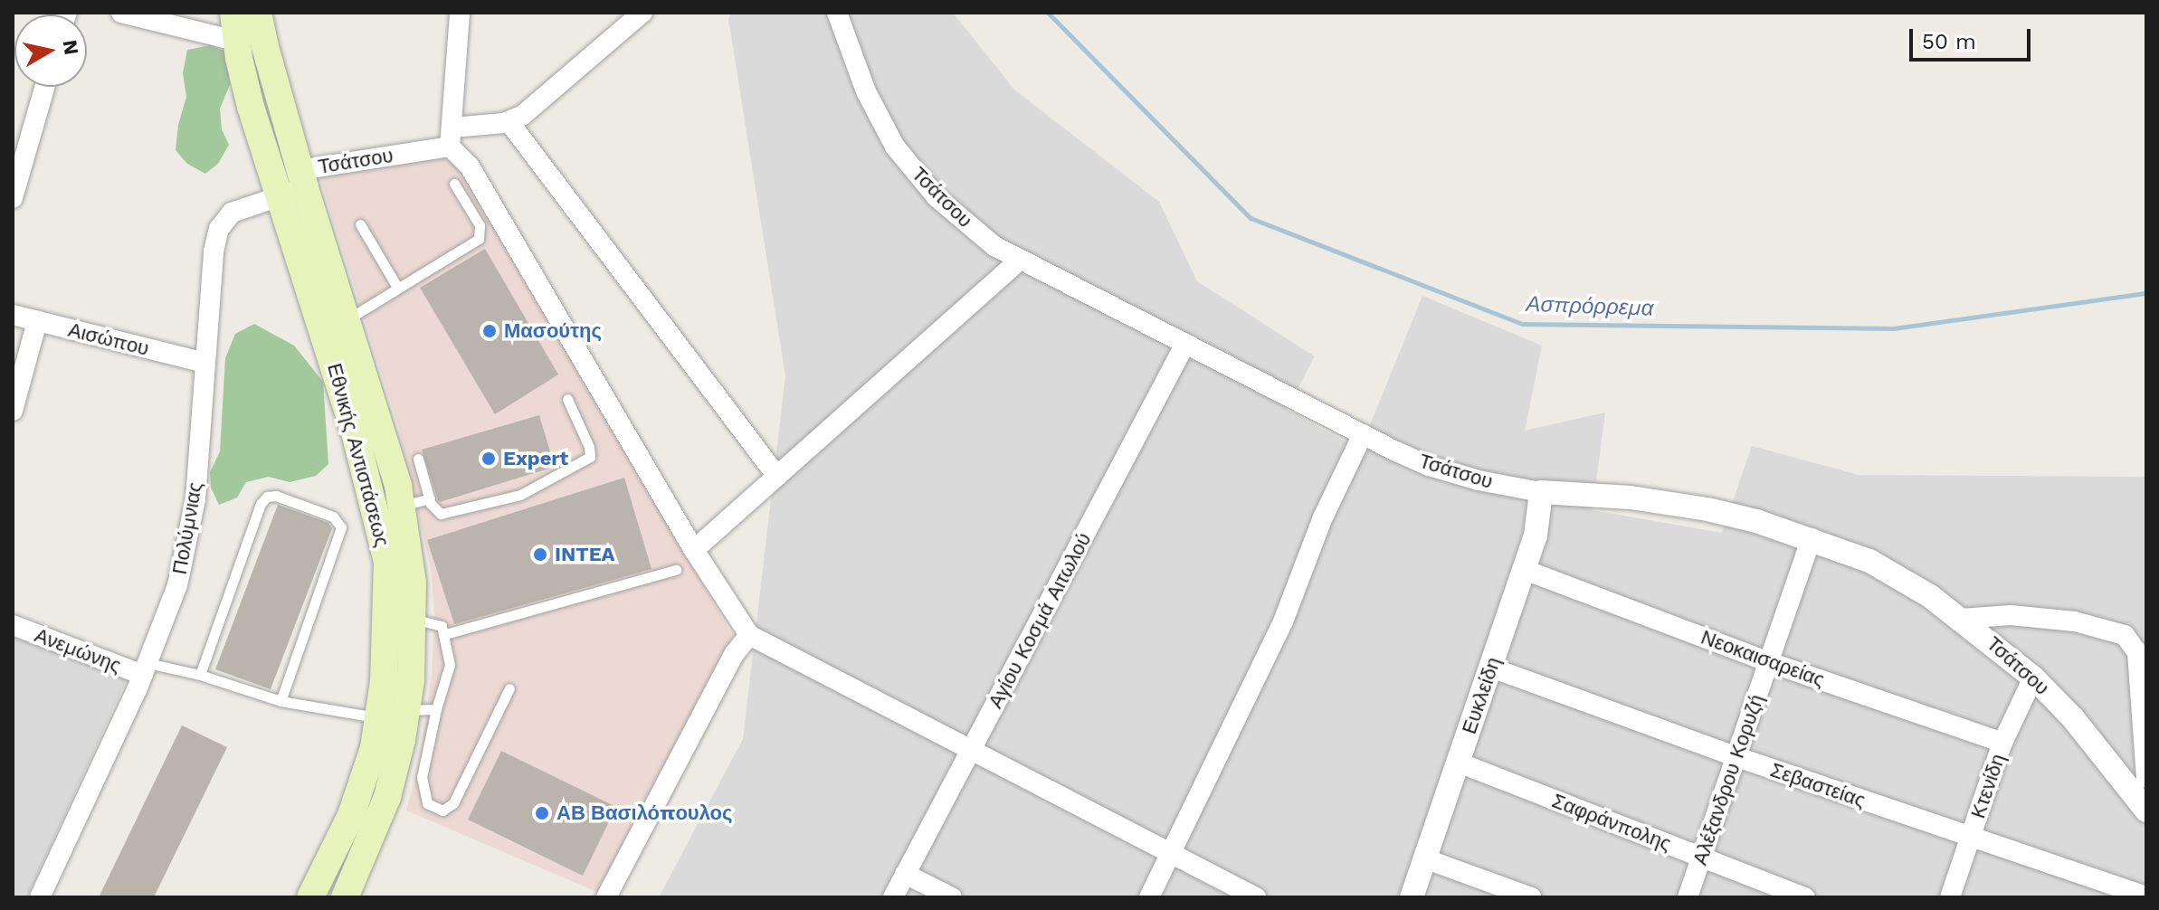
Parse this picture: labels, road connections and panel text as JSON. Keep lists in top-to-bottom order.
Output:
{
  "streets": {
    "main road": ["Εθνικής Αντιστάσεως"],
    "street": [
      "Τσάτσου",
      "Αισώπου",
      "Πολύμνιας",
      "Αγίου Κοσμά Αιτωλού",
      "Ανεμώνης",
      "Νεοκαισαρείας",
      "Ευκλείδη",
      "Αλέξανδρου Κορυζή",
      "Σεβαστείας",
      "Κτενίδη",
      "Σαφράνπολης"
    ]
  },
  "crossings": [
    ["Τσάτσου", "Εθνικής Αντιστάσεως"],
    ["Τσάτσου", "Πολύμνιας"],
    ["Τσάτσου", "Αγίου Κοσμά Αιτωλού"],
    ["Τσάτσου", "Ευκλείδη"],
    ["Τσάτσου", "Αλέξανδρου Κορυζή"],
    ["Τσάτσου", "Κτενίδη"],
    ["Αισώπου", "Πολύμνιας"],
    ["Εθνικής Αντιστάσεως", "Πολύμνιας"],
    ["Πολύμνιας", "Ανεμώνης"],
    ["Νεοκαισαρείας", "Ευκλείδη"],
    ["Νεοκαισαρείας", "Αλέξανδρου Κορυζή"],
    ["Νεοκαισαρείας", "Κτενίδη"],
    ["Ευκλείδη", "Σεβαστείας"],
    ["Ευκλείδη", "Σαφράνπολης"],
    ["Αλέξανδρου Κορυζή", "Σεβαστείας"],
    ["Αλέξανδρου Κορυζή", "Σαφράνπολης"],
    ["Σεβαστείας", "Κτενίδη"]
  ],
  "water": ["Ασπρόρρεμα"],
  "places": [
    "Μασούτης",
    "Expert",
    "INTEA",
    "ΑΒ Βασιλόπουλος"
  ],
  "scale_bar": "50 m",
  "north": "right"
}
